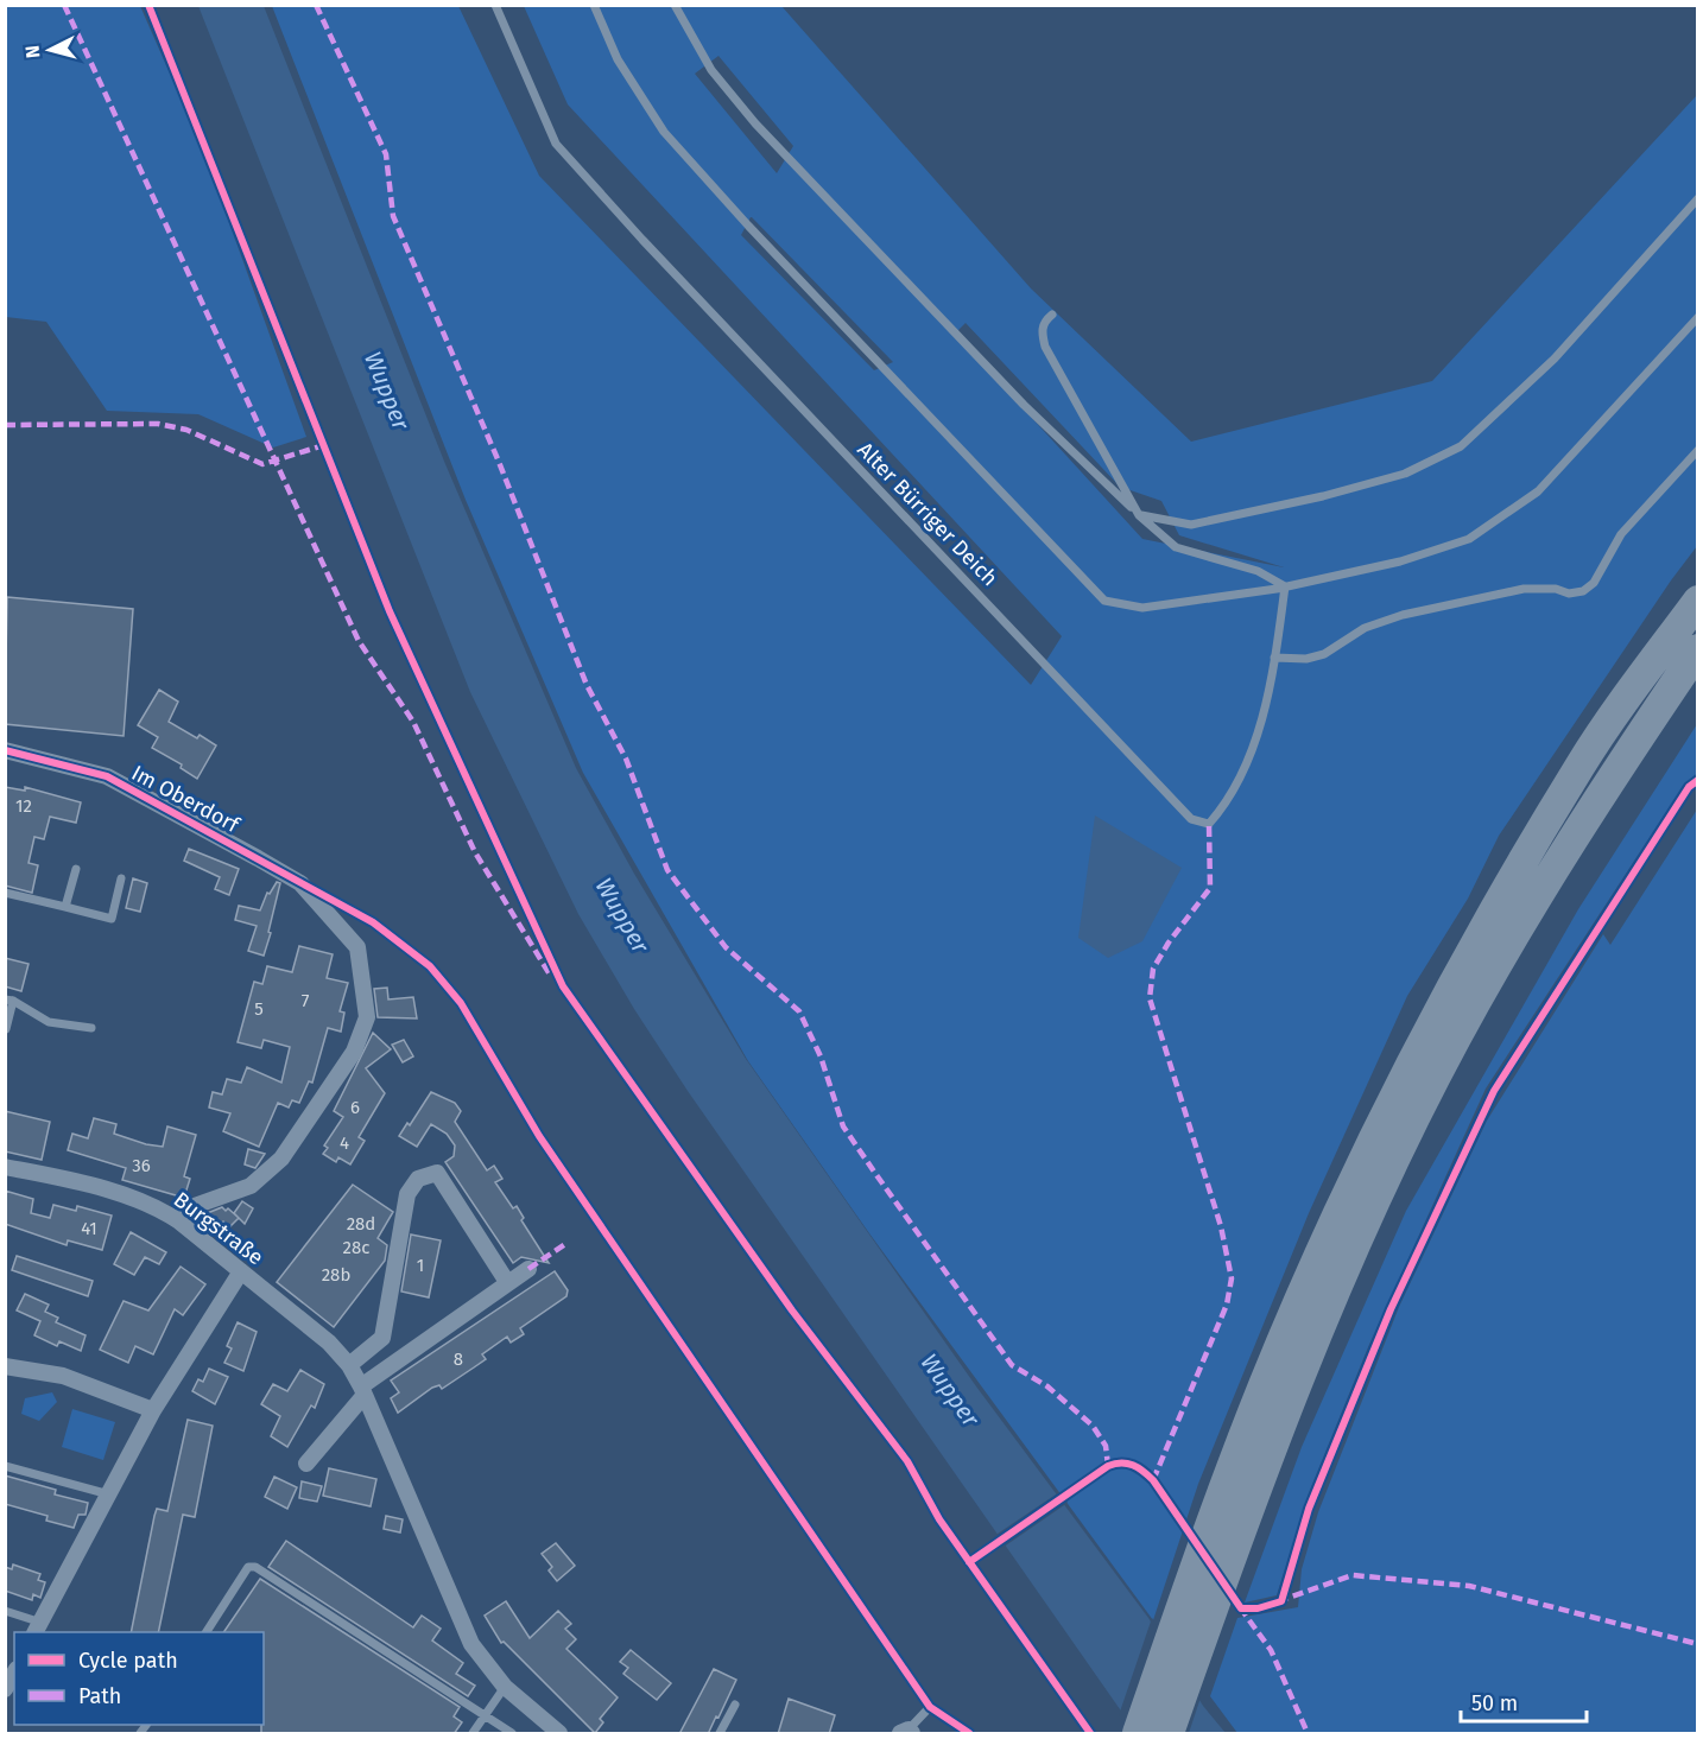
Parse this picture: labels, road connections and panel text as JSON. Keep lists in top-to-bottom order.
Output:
{
  "streets": {
    "street": ["Im Oberdorf", "Burgstraße"],
    "lane": ["Alter Bürriger Deich"]
  },
  "crossings": [
    ["Im Oberdorf", "Burgstraße"]
  ],
  "water": ["Wupper"],
  "house_numbers": [
    "12",
    "7",
    "5",
    "6",
    "4",
    "36",
    "28d",
    "41",
    "28c",
    "1",
    "28b",
    "8"
  ],
  "legend": ["Cycle path", "Path"],
  "scale_bar": "50 m",
  "north": "left"
}
